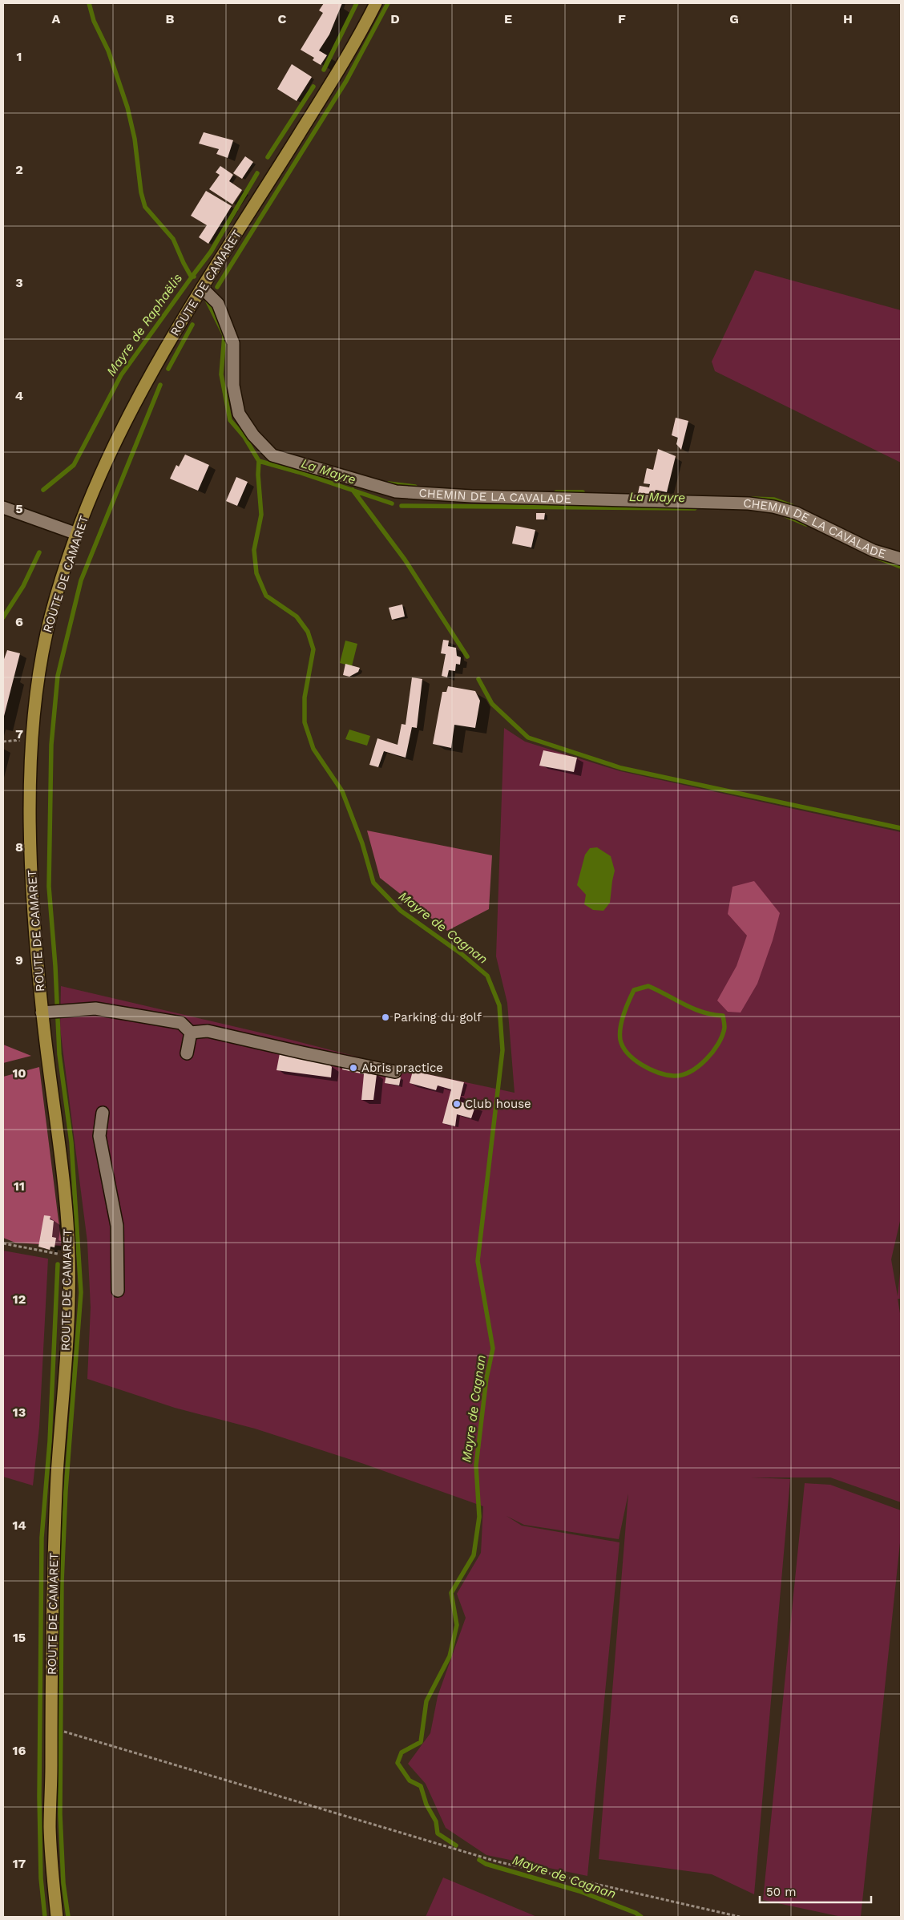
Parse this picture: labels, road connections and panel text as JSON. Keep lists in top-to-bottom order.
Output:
{
  "streets": {
    "main road": ["ROUTE DE CAMARET"],
    "street": ["CHEMIN DE LA CAVALADE"]
  },
  "crossings": [
    ["ROUTE DE CAMARET", "CHEMIN DE LA CAVALADE"]
  ],
  "water": ["Mayre de Raphaëlis", "La Mayre", "Mayre de Cagnan"],
  "places": ["Parking du golf", "Abris practice", "Club house"],
  "scale_bar": "50 m",
  "grid": {
    "columns": [
      "A",
      "B",
      "C",
      "D",
      "E",
      "F",
      "G",
      "H"
    ],
    "rows": [
      "1",
      "2",
      "3",
      "4",
      "5",
      "6",
      "7",
      "8",
      "9",
      "10",
      "11",
      "12",
      "13",
      "14",
      "15",
      "16",
      "17"
    ]
  }
}
